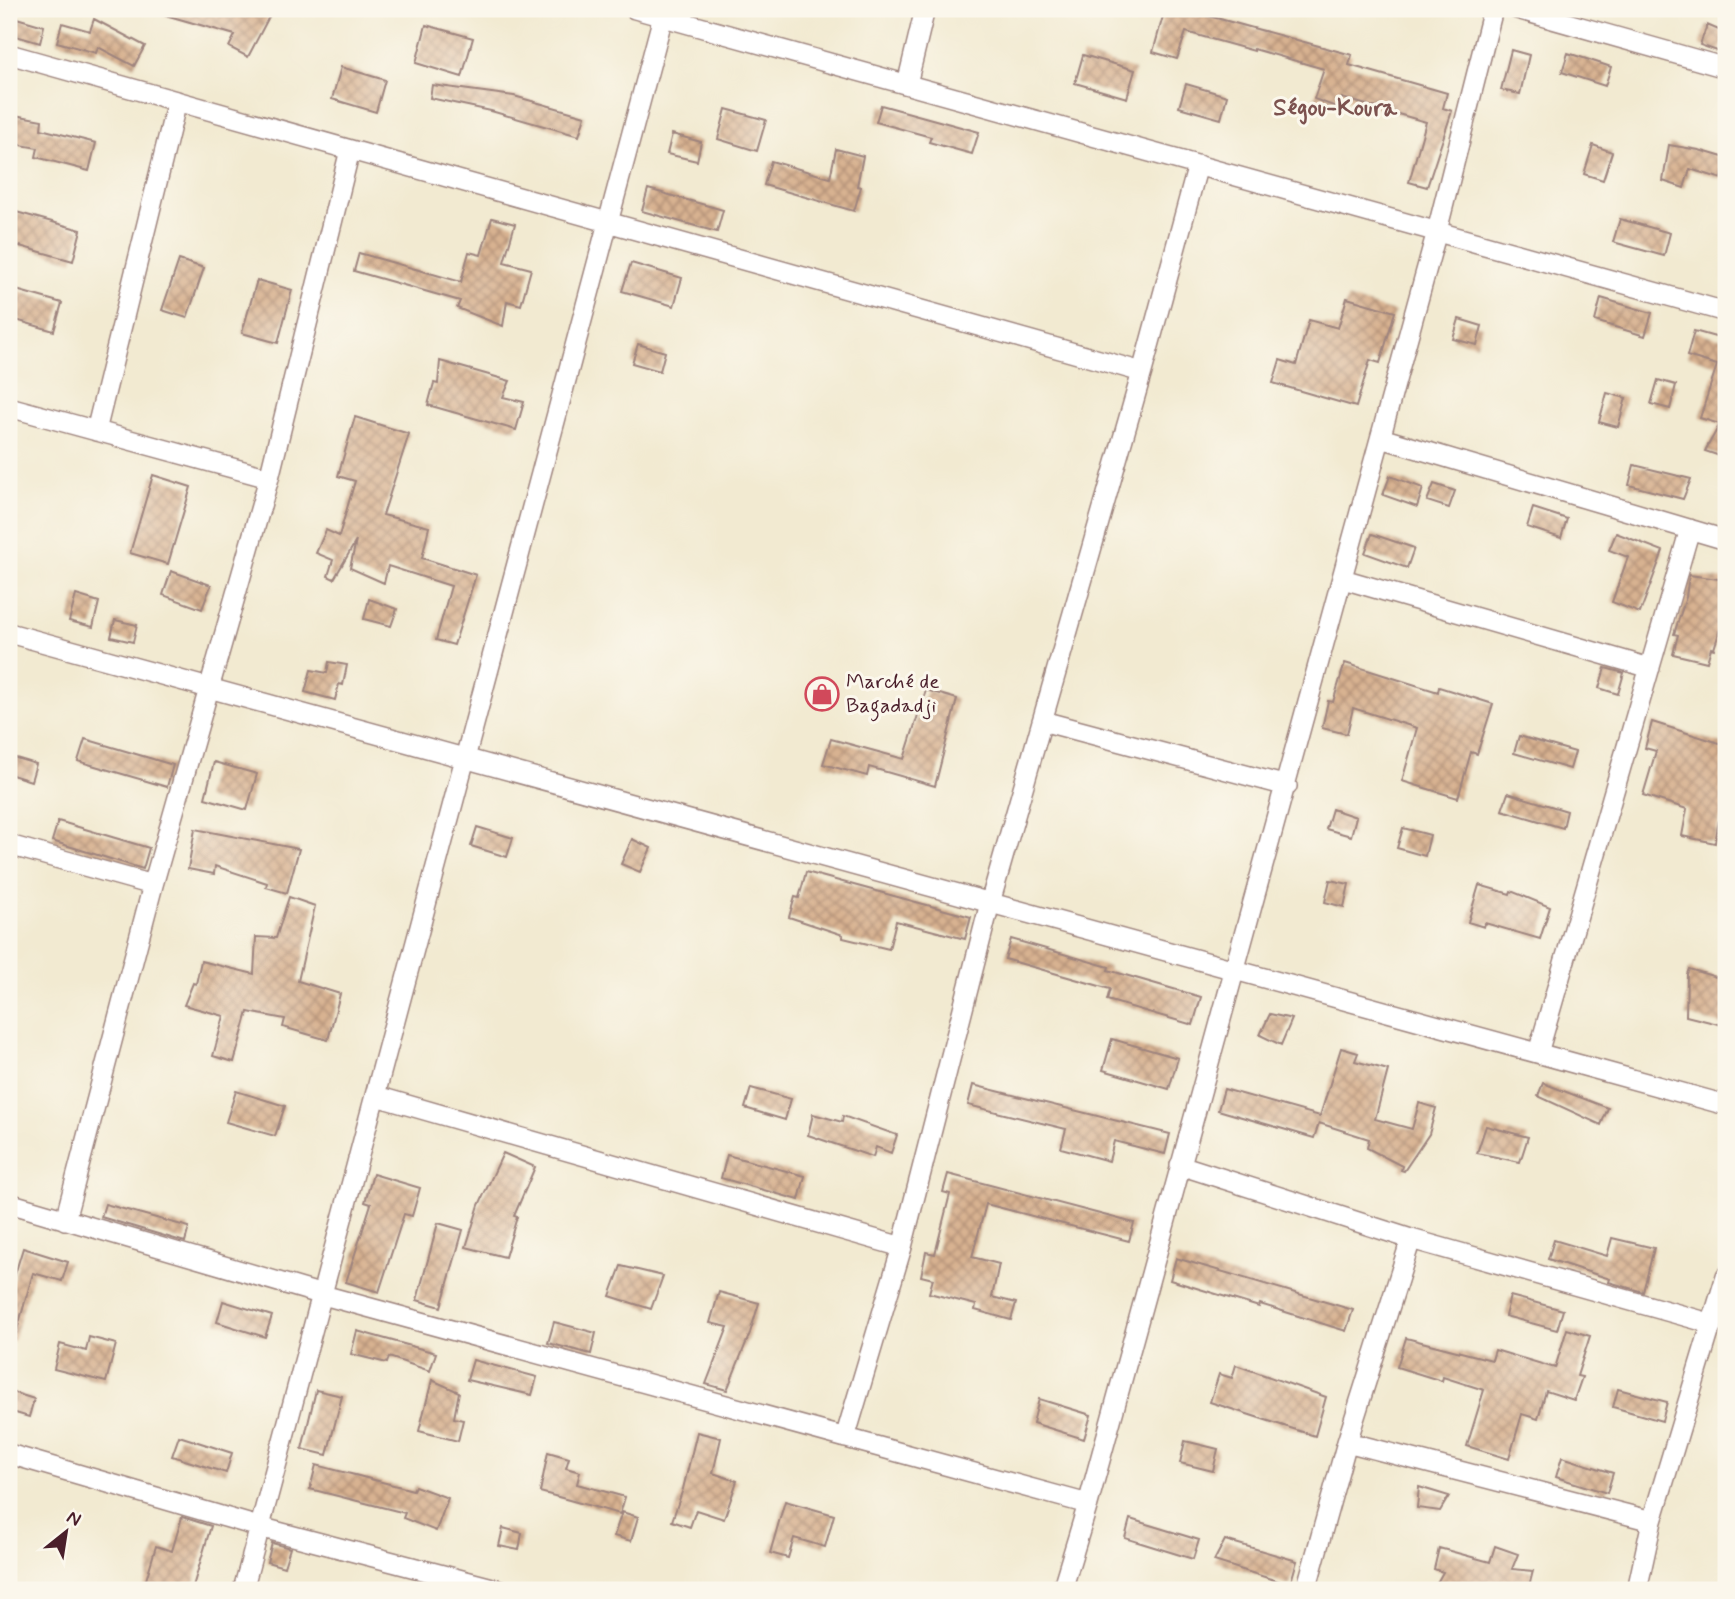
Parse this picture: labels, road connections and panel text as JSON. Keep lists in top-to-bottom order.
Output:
{
  "districts": ["Ségou-Koura"],
  "places": {
    "shop": ["Marché de Bagadadji"]
  },
  "north": "top right"
}
